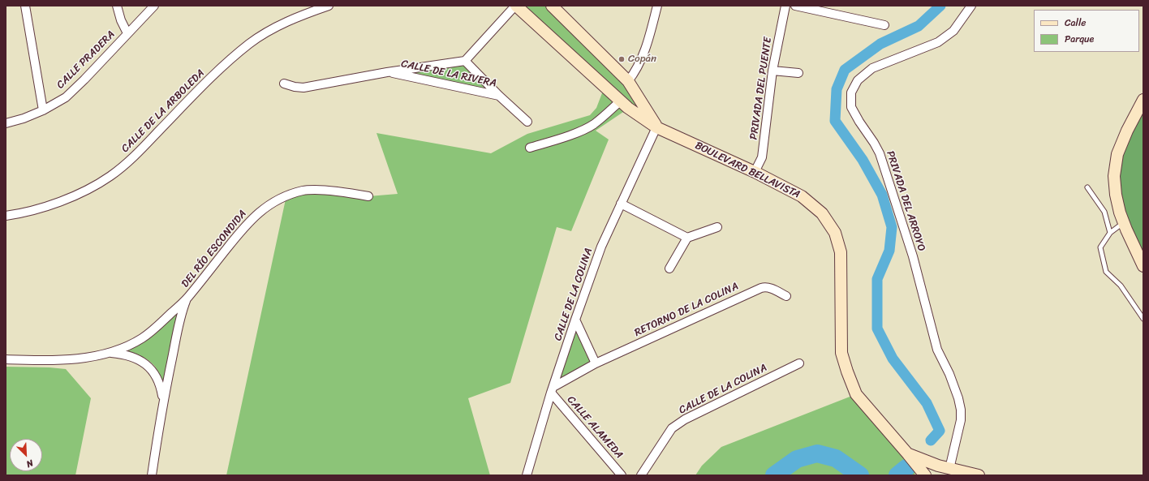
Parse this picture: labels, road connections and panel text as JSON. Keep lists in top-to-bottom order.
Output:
{
  "streets": {
    "main road": ["BOULEVARD BELLAVISTA"],
    "street": [
      "CALLE PRADERA",
      "CALLE DE LA RIVERA",
      "PRIVADA DEL PUENTE",
      "CALLE DE LA ARBOLEDA",
      "PRIVADA DEL ARROYO",
      "DEL RÍO ESCONDIDA",
      "CALLE DE LA COLINA",
      "RETORNO DE LA COLINA",
      "CALLE ALAMEDA"
    ]
  },
  "crossings": [
    ["CALLE DE LA RIVERA", "BOULEVARD BELLAVISTA"],
    ["PRIVADA DEL PUENTE", "BOULEVARD BELLAVISTA"],
    ["BOULEVARD BELLAVISTA", "PRIVADA DEL ARROYO"],
    ["BOULEVARD BELLAVISTA", "CALLE DE LA COLINA"],
    ["CALLE DE LA COLINA", "RETORNO DE LA COLINA"],
    ["CALLE DE LA COLINA", "CALLE ALAMEDA"],
    ["RETORNO DE LA COLINA", "CALLE ALAMEDA"]
  ],
  "places": ["Copán"],
  "legend": ["Calle", "Parque"],
  "north": "bottom right"
}
